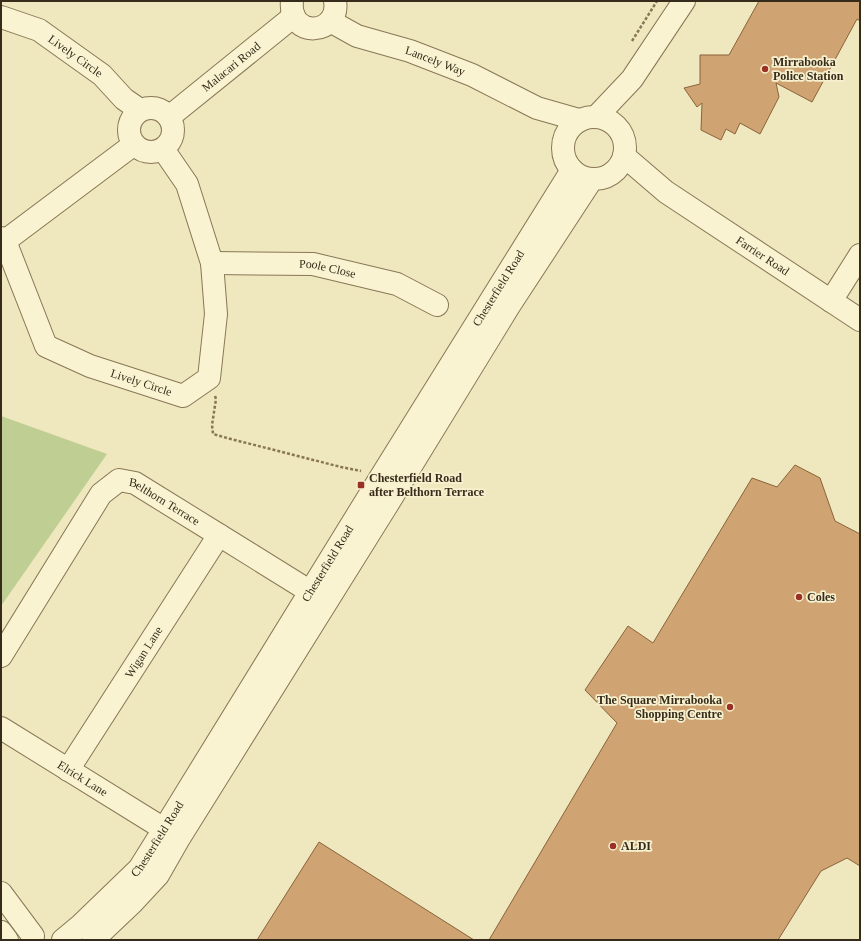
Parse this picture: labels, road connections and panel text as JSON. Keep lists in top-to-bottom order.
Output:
{
  "streets": {
    "street": [
      "Lively Circle",
      "Lancely Way",
      "Malacari Road",
      "Farrier Road",
      "Poole Close",
      "Chesterfield Road",
      "Belthorn Terrace",
      "Wigan Lane",
      "Elrick Lane"
    ]
  },
  "crossings": [
    ["Lively Circle", "Malacari Road"],
    ["Lancely Way", "Farrier Road"],
    ["Lancely Way", "Chesterfield Road"],
    ["Farrier Road", "Chesterfield Road"],
    ["Chesterfield Road", "Belthorn Terrace"],
    ["Chesterfield Road", "Elrick Lane"],
    ["Belthorn Terrace", "Wigan Lane"],
    ["Wigan Lane", "Elrick Lane"]
  ],
  "places": {
    "other": [
      "Mirrabooka Police Station",
      "Coles",
      "The Square Mirrabooka Shopping Centre",
      "ALDI"
    ],
    "transit": ["Chesterfield Road after Belthorn Terrace"]
  }
}
